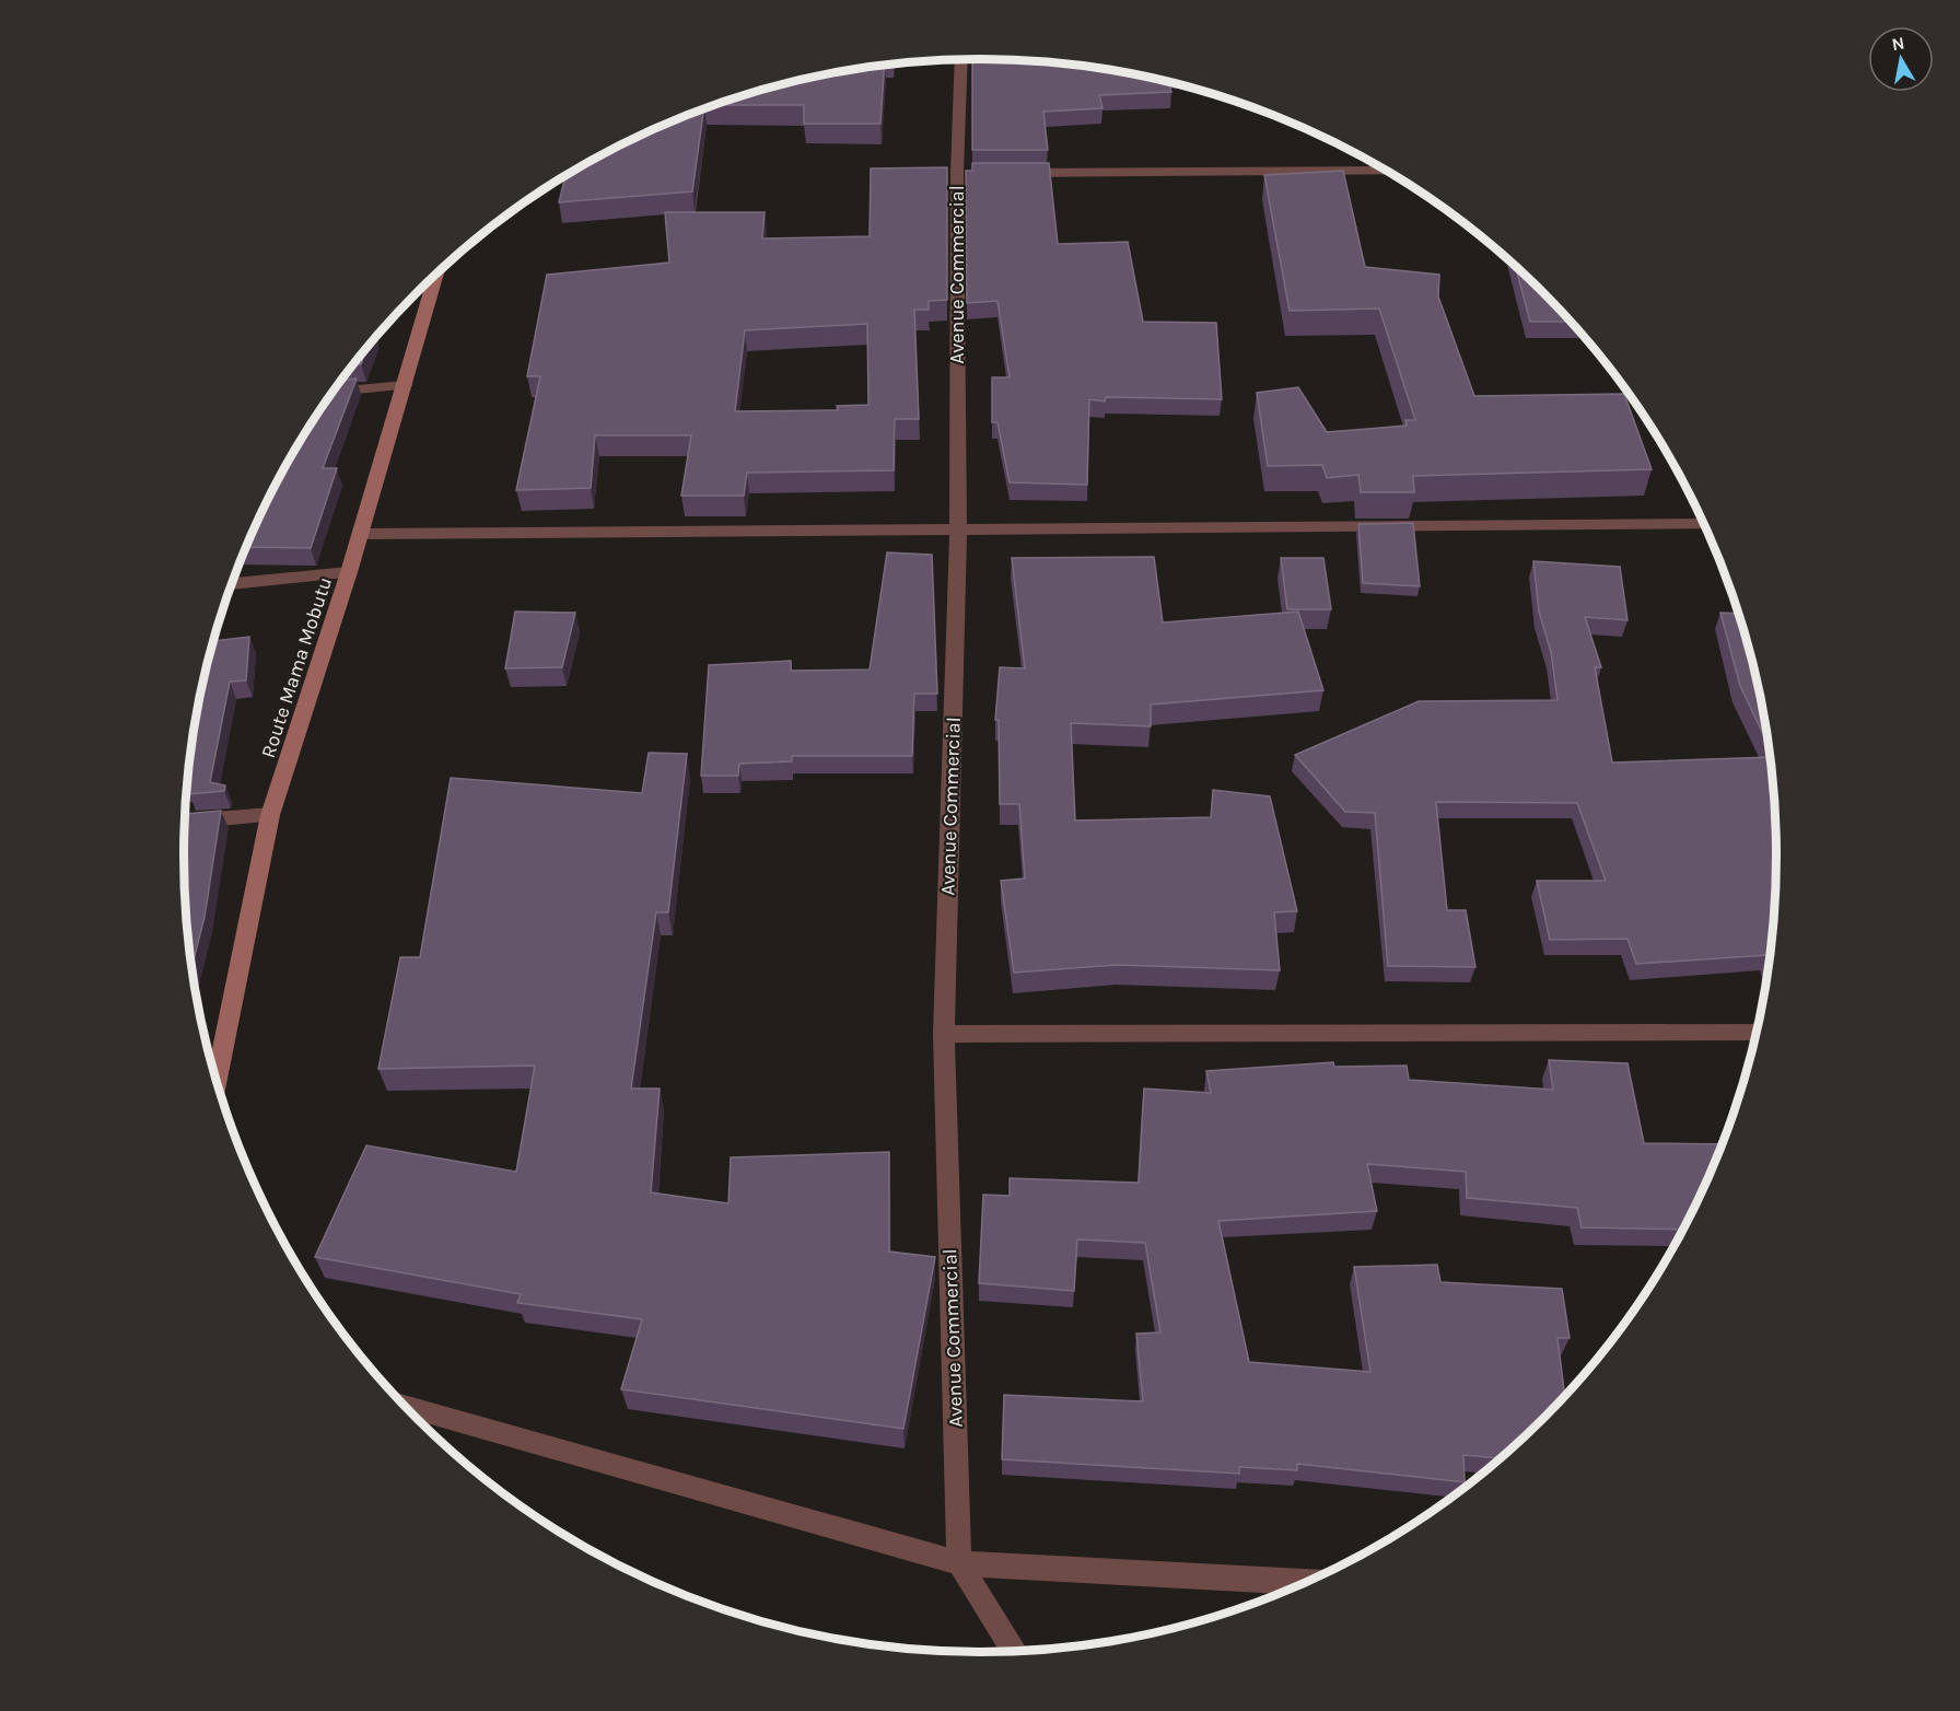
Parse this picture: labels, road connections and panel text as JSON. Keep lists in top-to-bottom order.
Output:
{
  "streets": {
    "street": ["Avenue Commercial", "Route Mama Mobutu"]
  },
  "north": "top"
}
